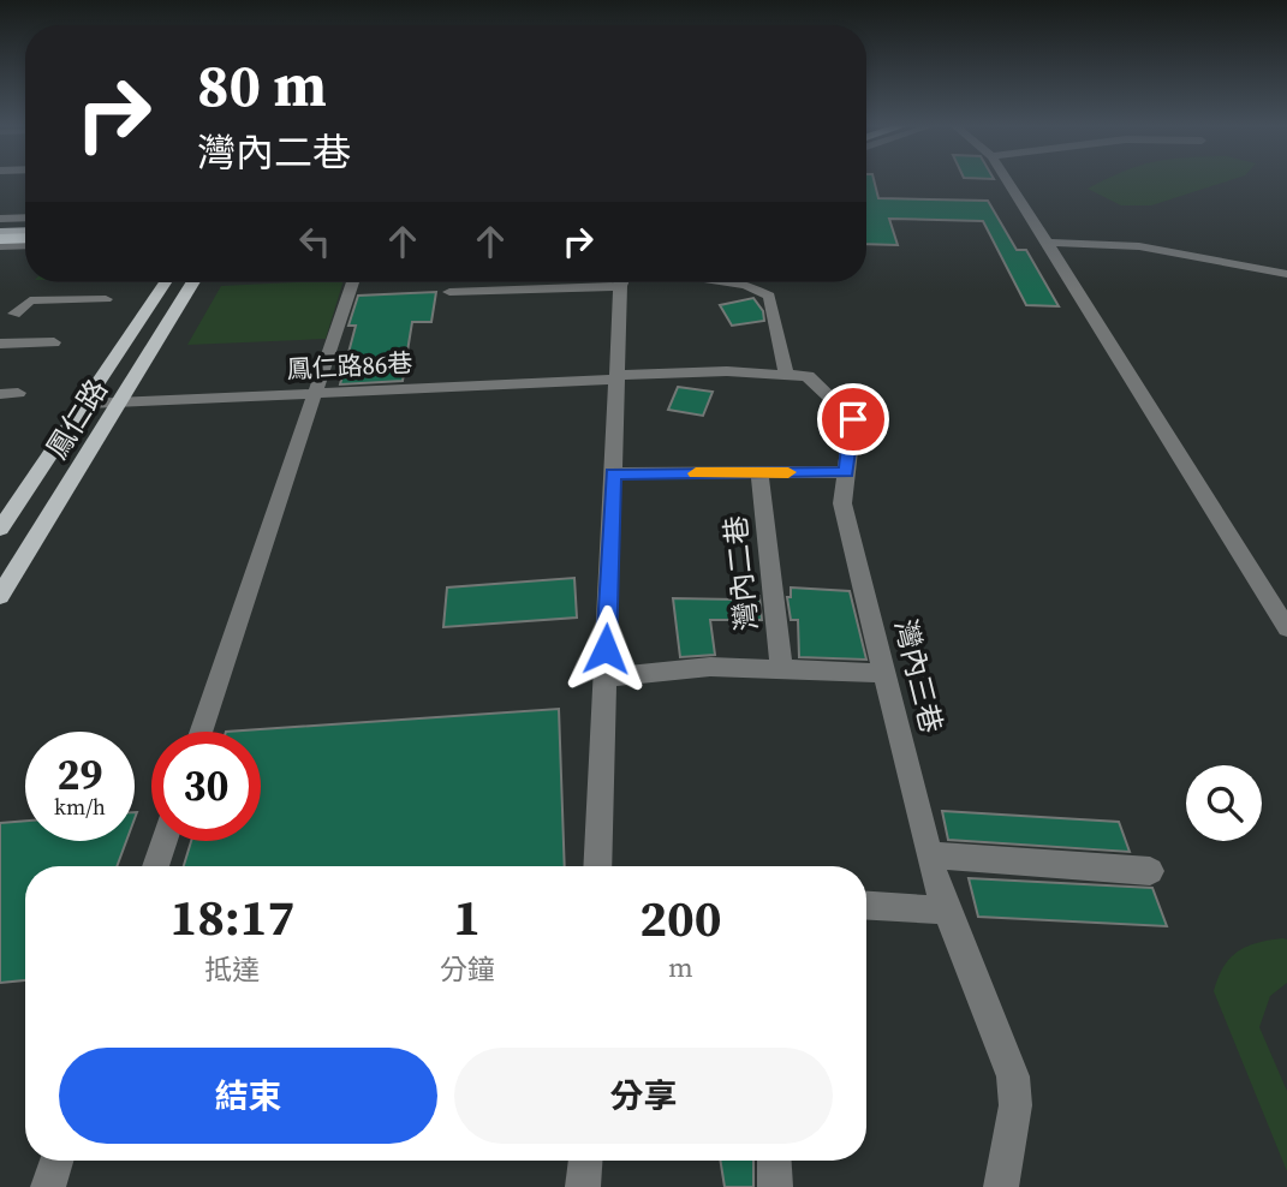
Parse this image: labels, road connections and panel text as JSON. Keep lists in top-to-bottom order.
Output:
{
  "streets": {
    "main road": ["鳳仁路"],
    "street": ["鳳仁路86巷", "灣內二巷", "灣內三巷"]
  },
  "crossings": [
    ["鳳仁路86巷", "鳳仁路"],
    ["鳳仁路86巷", "灣內三巷"],
    ["灣內二巷", "灣內三巷"]
  ],
  "page": {
    "turn": ["80 m", "灣內二巷"],
    "speed": "29 km/h",
    "limit": "30",
    "eta": [
      "18:17",
      "抵達",
      "1",
      "分鐘",
      "200",
      "m"
    ],
    "buttons": ["結束", "分享"]
  }
}
